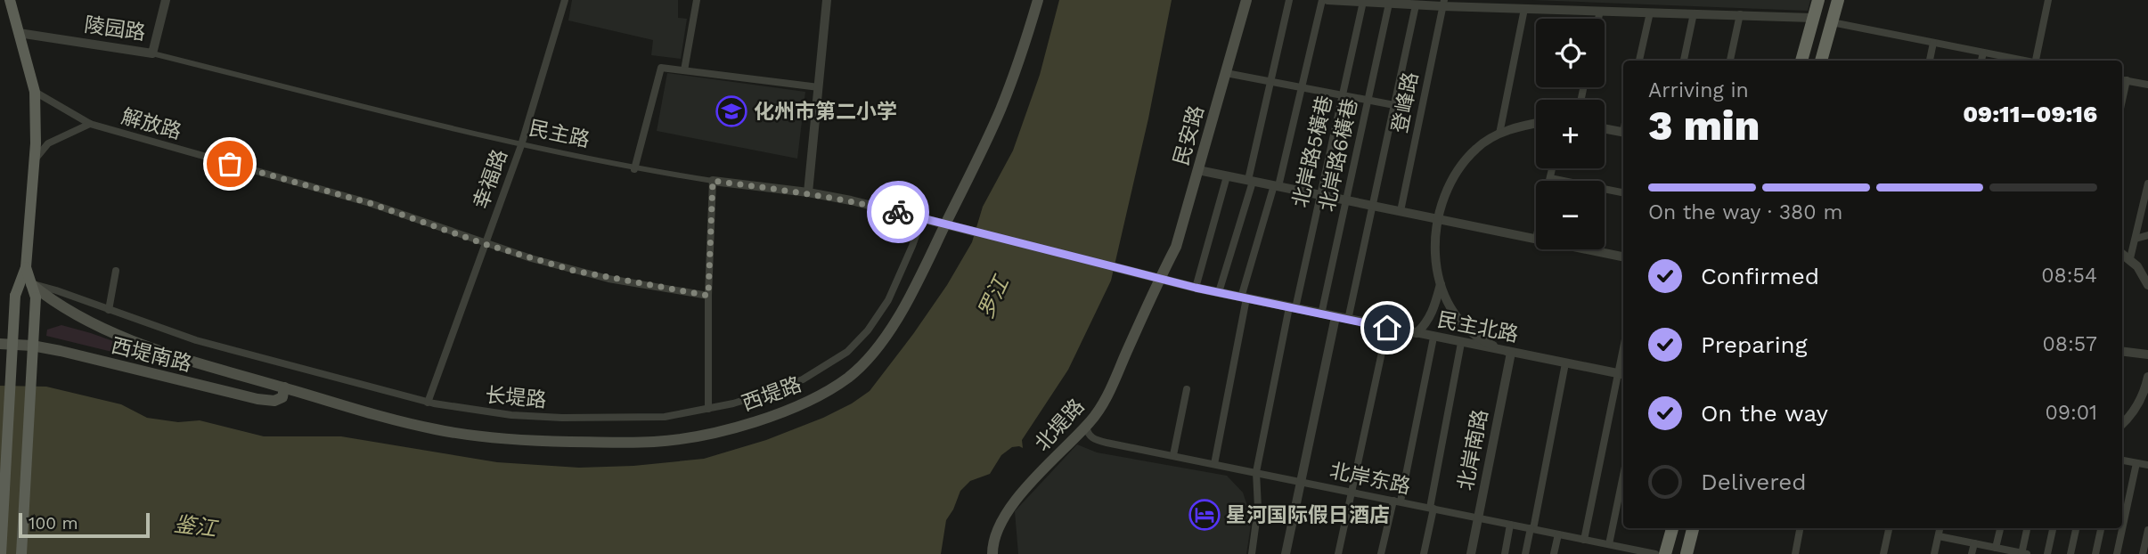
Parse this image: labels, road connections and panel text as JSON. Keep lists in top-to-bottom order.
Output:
{
  "streets": {
    "main road": [
      "民安路",
      "西堤南路",
      "西堤路",
      "北堤路"
    ],
    "street": [
      "陵园路",
      "登峰路",
      "解放路",
      "民主路",
      "北岸路5橫巷",
      "北岸路6橫巷",
      "幸福路",
      "民主北路",
      "长堤路",
      "北岸南路",
      "北岸东路"
    ]
  },
  "crossings": [
    ["陵园路", "民主路"],
    ["解放路", "幸福路"],
    ["民主路", "幸福路"],
    ["民主路", "民主北路"],
    ["民主路", "西堤路"],
    ["民主路", "长堤路"],
    ["民安路", "民主北路"],
    ["民安路", "北堤路"],
    ["北岸路5橫巷", "民主北路"],
    ["北岸路5橫巷", "北岸东路"],
    ["北岸路6橫巷", "民主北路"],
    ["幸福路", "长堤路"],
    ["民主北路", "北堤路"],
    ["民主北路", "北岸南路"],
    ["西堤南路", "西堤路"],
    ["西堤路", "长堤路"],
    ["北堤路", "北岸东路"],
    ["北岸南路", "北岸东路"]
  ],
  "water": ["罗江", "鉴江"],
  "places": {
    "school or university": ["化州市第二小学"],
    "hotel": ["星河国际假日酒店"]
  },
  "scale_bar": "100 m",
  "page": {
    "map_buttons": ["+", "−"],
    "heading": ["3 min", "Arriving in", "09:11–09:16"],
    "bar": "On the way · 380 m",
    "list": [
      ["Confirmed", "08:54"],
      ["Preparing", "08:57"],
      ["On the way", "09:01"],
      "Delivered"
    ],
    "scale": "100 m"
  }
}
